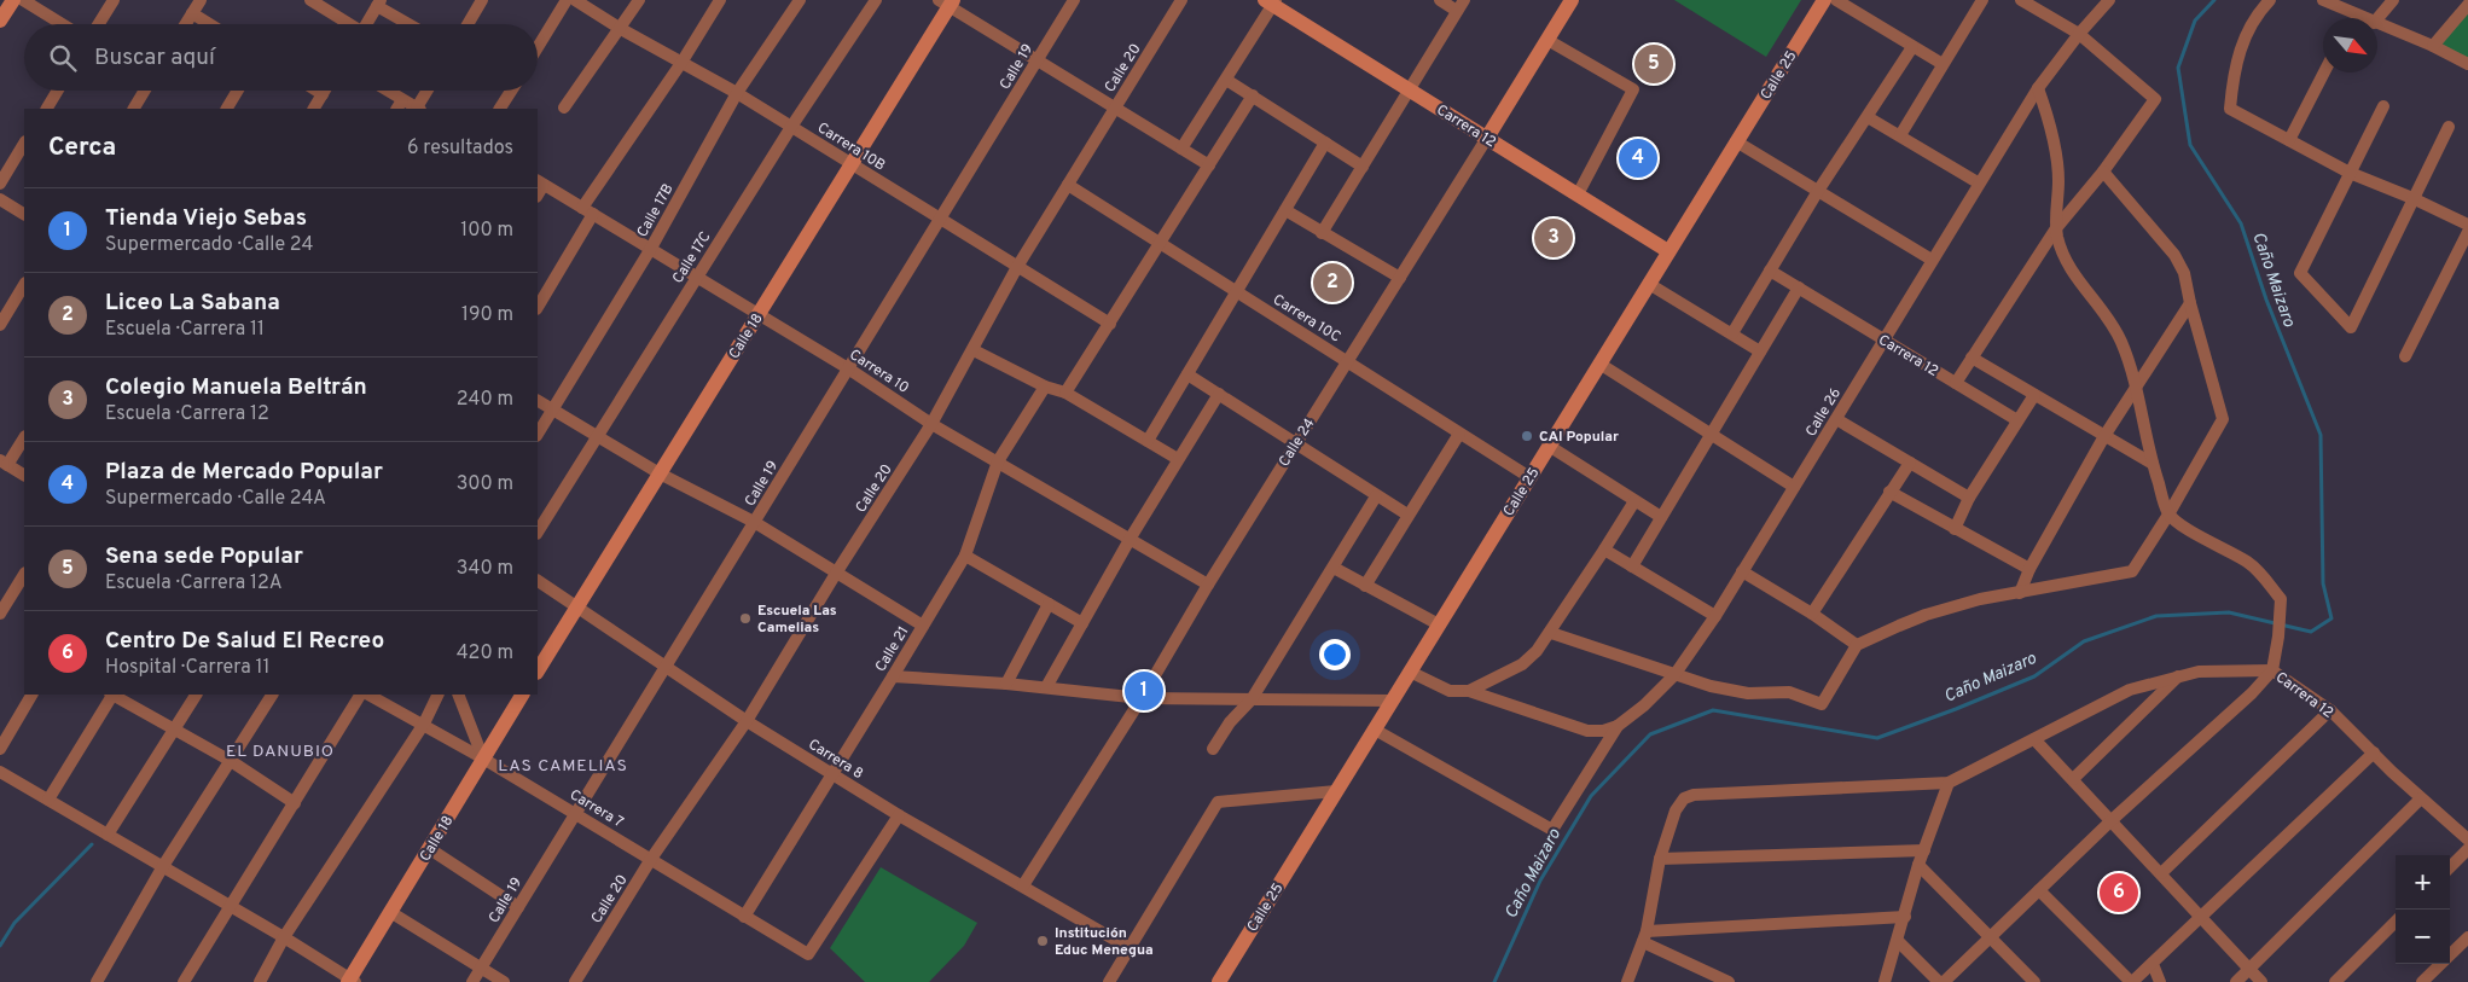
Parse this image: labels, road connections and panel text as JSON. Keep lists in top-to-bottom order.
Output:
{
  "streets": {
    "street": [
      "Calle 19",
      "Calle 20",
      "Calle 25",
      "Carrera 12",
      "Carrera 10B",
      "Calle 17B",
      "Calle 17C",
      "Carrera 10C",
      "Calle 18",
      "Carrera 10",
      "Calle 26",
      "Calle 24",
      "Calle 21",
      "Carrera 8",
      "Carrera 7"
    ]
  },
  "crossings": [
    ["Calle 19", "Carrera 10B"],
    ["Calle 19", "Carrera 10"],
    ["Calle 19", "Carrera 8"],
    ["Calle 19", "Carrera 7"],
    ["Calle 20", "Carrera 10B"],
    ["Calle 20", "Carrera 10C"],
    ["Calle 20", "Carrera 10"],
    ["Calle 20", "Carrera 8"],
    ["Calle 20", "Carrera 7"],
    ["Calle 25", "Carrera 12"],
    ["Calle 25", "Carrera 10C"],
    ["Calle 25", "Calle 26"],
    ["Carrera 12", "Calle 26"],
    ["Carrera 12", "Calle 24"],
    ["Carrera 10B", "Calle 17B"],
    ["Carrera 10B", "Calle 17C"],
    ["Carrera 10B", "Calle 18"],
    ["Calle 17B", "Carrera 10"],
    ["Calle 17C", "Carrera 10"],
    ["Carrera 10C", "Calle 24"],
    ["Calle 18", "Carrera 10"],
    ["Calle 18", "Carrera 8"],
    ["Calle 18", "Carrera 7"],
    ["Carrera 10", "Calle 24"],
    ["Carrera 10", "Calle 21"],
    ["Calle 24", "Carrera 8"],
    ["Calle 21", "Carrera 8"],
    ["Calle 21", "Carrera 7"],
    ["Carrera 8", "Carrera 7"]
  ],
  "districts": ["EL DANUBIO", "LAS CAMELIAS"],
  "water": ["Caño Maizaro"],
  "places": ["CAI Popular", "Escuela Las Camelias", "Institución Educ Menegua"],
  "north": "bottom right",
  "page": {
    "search": "Buscar aquí",
    "pins": [
      "5",
      "4",
      "3",
      "2",
      "1",
      "6"
    ],
    "heading": ["Cerca", "6 resultados"],
    "list": [
      {
        "mark": "1",
        "name": "Tienda Viejo Sebas",
        "note": "Supermercado · Calle 24",
        "value": "100 m"
      },
      {
        "mark": "2",
        "name": "Liceo La Sabana",
        "note": "Escuela · Carrera 11",
        "value": "190 m"
      },
      {
        "mark": "3",
        "name": "Colegio Manuela Beltrán",
        "note": "Escuela · Carrera 12",
        "value": "240 m"
      },
      {
        "mark": "4",
        "name": "Plaza de Mercado Popular",
        "note": "Supermercado · Calle 24A",
        "value": "300 m"
      },
      {
        "mark": "5",
        "name": "Sena sede Popular",
        "note": "Escuela · Carrera 12A",
        "value": "340 m"
      },
      {
        "mark": "6",
        "name": "Centro De Salud El Recreo",
        "note": "Hospital · Carrera 11",
        "value": "420 m"
      }
    ],
    "map_buttons": ["+", "−"]
  }
}
